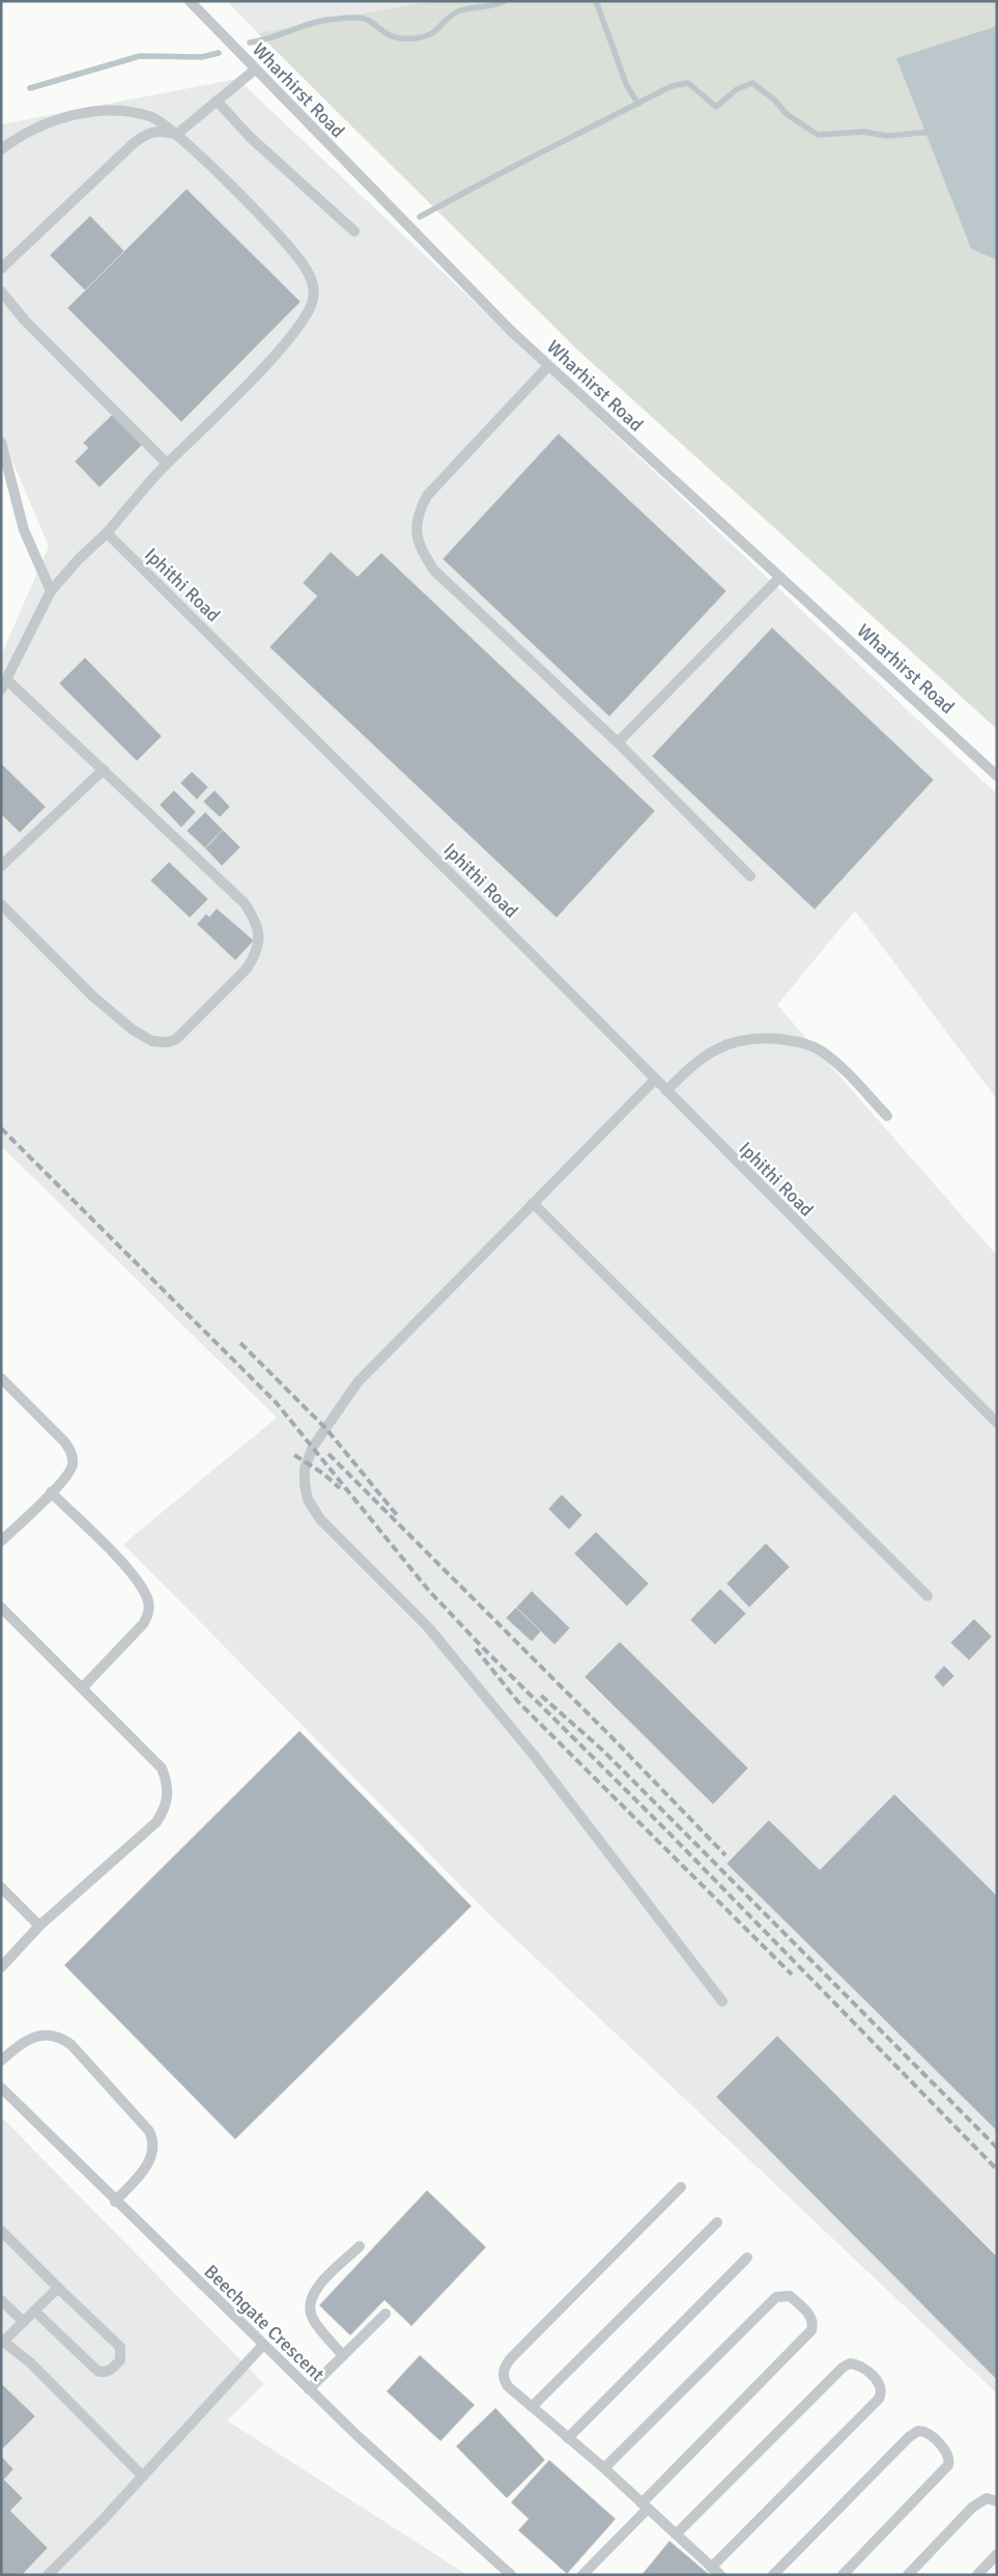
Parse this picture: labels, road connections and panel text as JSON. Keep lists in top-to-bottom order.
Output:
{
  "streets": {
    "lane": ["Wharhirst Road", "Iphithi Road", "Beechgate Crescent"]
  }
}
